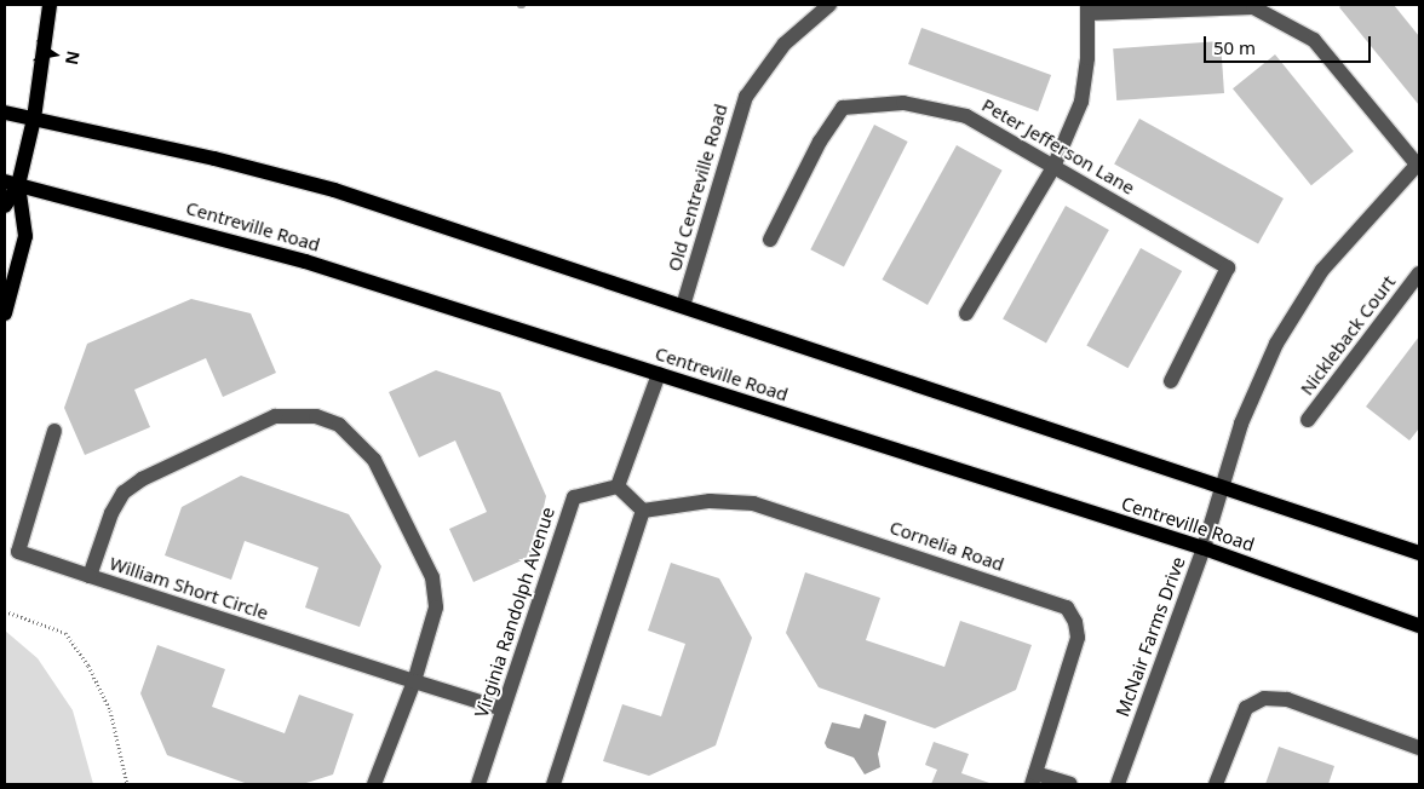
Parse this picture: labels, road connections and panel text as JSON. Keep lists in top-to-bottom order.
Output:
{
  "streets": {
    "main road": ["Centreville Road"],
    "street": [
      "Peter Jefferson Lane",
      "Old Centreville Road",
      "Nickleback Court",
      "Cornelia Road",
      "William Short Circle",
      "Virginia Randolph Avenue",
      "McNair Farms Drive"
    ]
  },
  "crossings": [
    ["Centreville Road", "McNair Farms Drive"]
  ],
  "scale_bar": "50 m",
  "north": "right"
}
